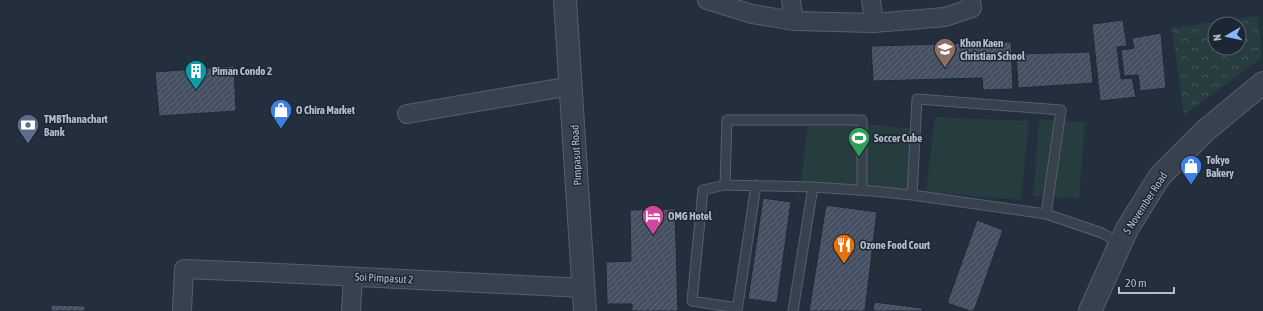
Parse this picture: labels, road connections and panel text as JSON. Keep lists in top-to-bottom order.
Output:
{
  "streets": {
    "street": ["Pimpasut Road", "5 November Road", "Soi Pimpasut 2"]
  },
  "crossings": [
    ["Pimpasut Road", "Soi Pimpasut 2"]
  ],
  "places": {
    "school or university": ["Khon Kaen Christian School"],
    "building": ["Piman Condo 2"],
    "shop": ["O Chira Market", "Tokyo Bakery"],
    "bank": ["TMBThanachart Bank"],
    "sports": ["Soccer Cube"],
    "hotel": ["OMG Hotel"],
    "restaurant": ["Ozone Food Court"]
  },
  "scale_bar": "20 m",
  "north": "left"
}
